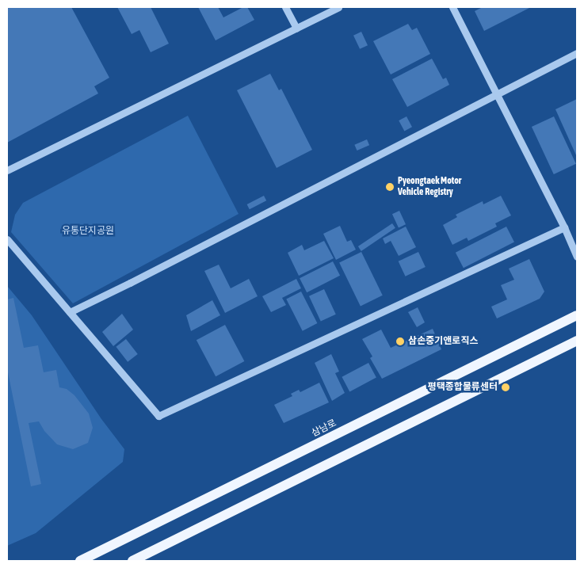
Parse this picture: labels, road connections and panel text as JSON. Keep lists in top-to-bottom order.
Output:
{
  "streets": {
    "main road": ["삼남로"]
  },
  "parks": ["유통단지공원"],
  "places": ["Pyeongtaek Motor Vehicle Registry", "삼손중기앤로직스", "평택종합물류센터"]
}
